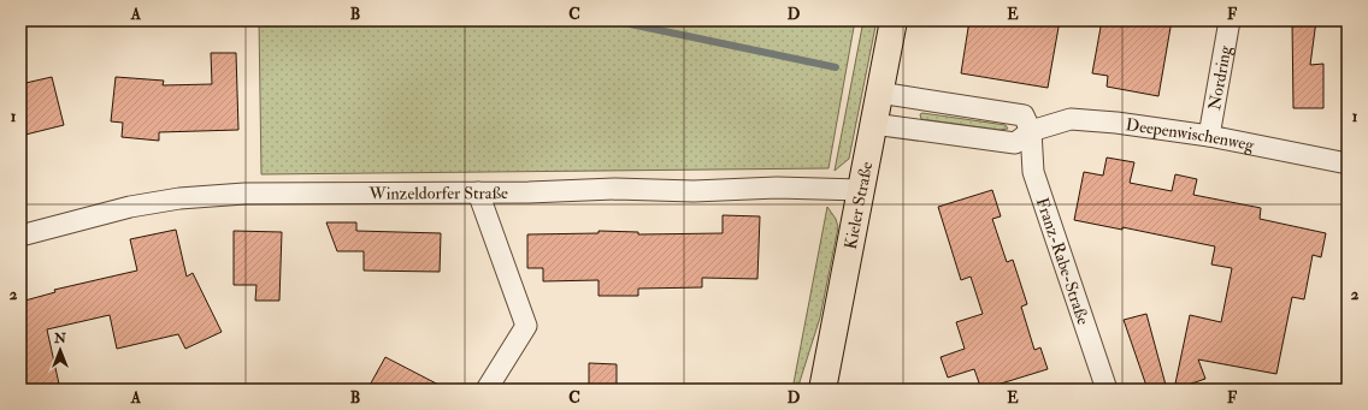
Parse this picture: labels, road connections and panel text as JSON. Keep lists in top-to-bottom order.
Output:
{
  "streets": {
    "main road": ["Kieler Straße"],
    "street": [
      "Nordring",
      "Deepenwischenweg",
      "Winzeldorfer Straße",
      "Franz-Rabe-Straße"
    ]
  },
  "crossings": [
    ["Nordring", "Deepenwischenweg"],
    ["Deepenwischenweg", "Kieler Straße"],
    ["Deepenwischenweg", "Franz-Rabe-Straße"],
    ["Winzeldorfer Straße", "Kieler Straße"]
  ],
  "north": "top",
  "grid": {
    "columns": [
      "A",
      "B",
      "C",
      "D",
      "E",
      "F"
    ],
    "rows": ["1", "2"]
  }
}
